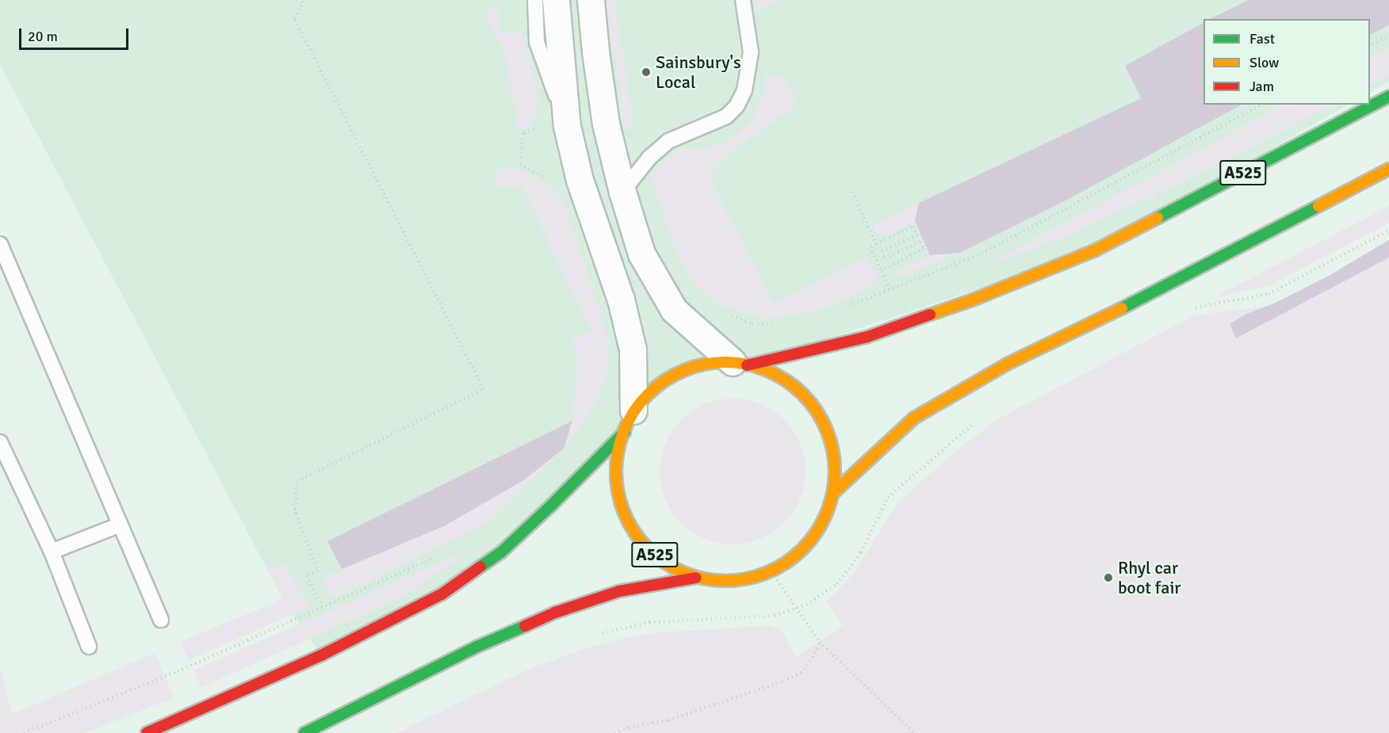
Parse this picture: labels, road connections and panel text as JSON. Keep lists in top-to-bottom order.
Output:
{
  "streets": {
    "main road": ["A525"]
  },
  "places": ["Sainsbury's Local", "Rhyl car boot fair"],
  "legend": ["Fast", "Slow", "Jam"],
  "scale_bar": "20 m"
}
